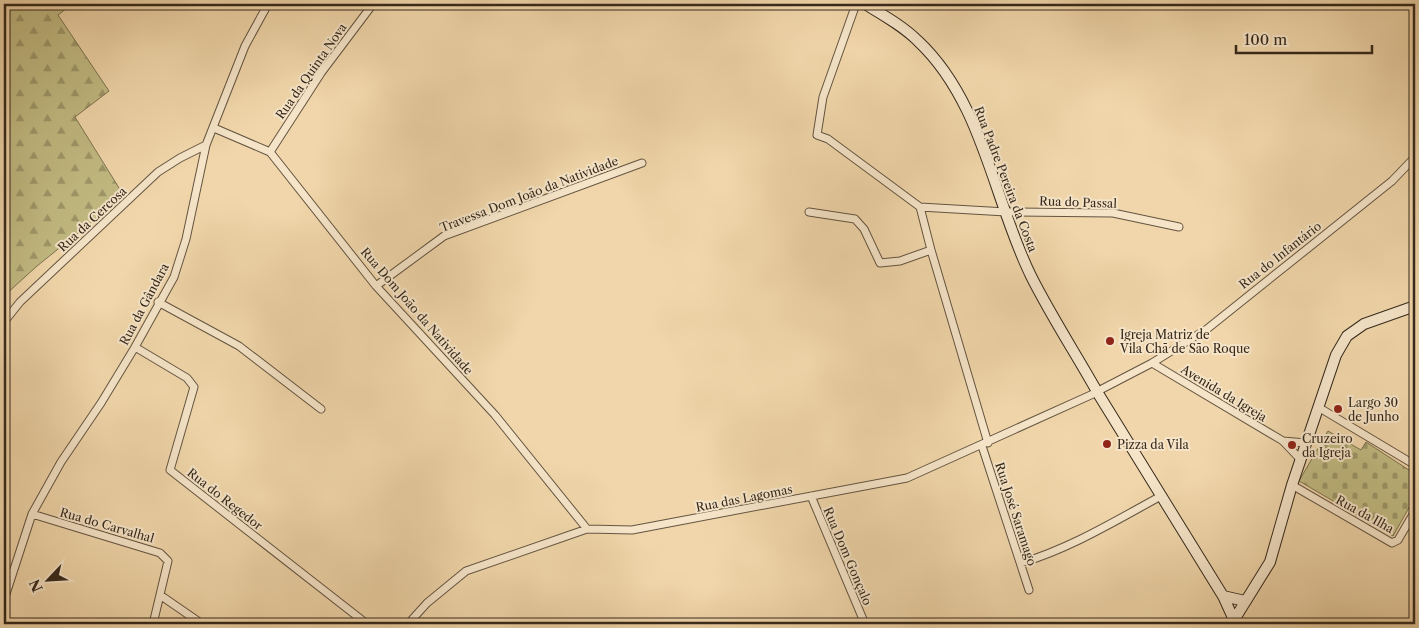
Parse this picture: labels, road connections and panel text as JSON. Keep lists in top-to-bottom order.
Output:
{
  "streets": {
    "street": [
      "Rua da Quinta Nova",
      "Rua Padre Pereira da Costa",
      "Travessa Dom João da Natividade",
      "Rua do Passal",
      "Rua da Cercosa",
      "Rua do Infantário",
      "Rua da Gândara",
      "Rua Dom João da Natividade",
      "Avenida da Igreja",
      "Rua das Lagomas",
      "Rua do Regedor",
      "Rua José Saramago",
      "Rua da Ilha",
      "Rua do Carvalhal",
      "Rua Dom Gonçalo"
    ]
  },
  "crossings": [
    ["Rua da Quinta Nova", "Rua Dom João da Natividade"],
    ["Rua Padre Pereira da Costa", "Rua do Passal"],
    ["Rua Padre Pereira da Costa", "Rua das Lagomas"],
    ["Travessa Dom João da Natividade", "Rua Dom João da Natividade"],
    ["Rua do Passal", "Rua José Saramago"],
    ["Rua da Cercosa", "Rua da Gândara"],
    ["Rua do Infantário", "Avenida da Igreja"],
    ["Rua da Gândara", "Rua Dom João da Natividade"],
    ["Rua da Gândara", "Rua do Regedor"],
    ["Rua da Gândara", "Rua do Carvalhal"],
    ["Rua Dom João da Natividade", "Rua das Lagomas"],
    ["Rua das Lagomas", "Rua José Saramago"],
    ["Rua das Lagomas", "Rua Dom Gonçalo"]
  ],
  "places": [
    "Igreja Matriz de Vila Chã de São Roque",
    "Largo 30 de Junho",
    "Pizza da Vila",
    "Cruzeiro da Igreja"
  ],
  "scale_bar": "100 m",
  "north": "bottom left"
}
